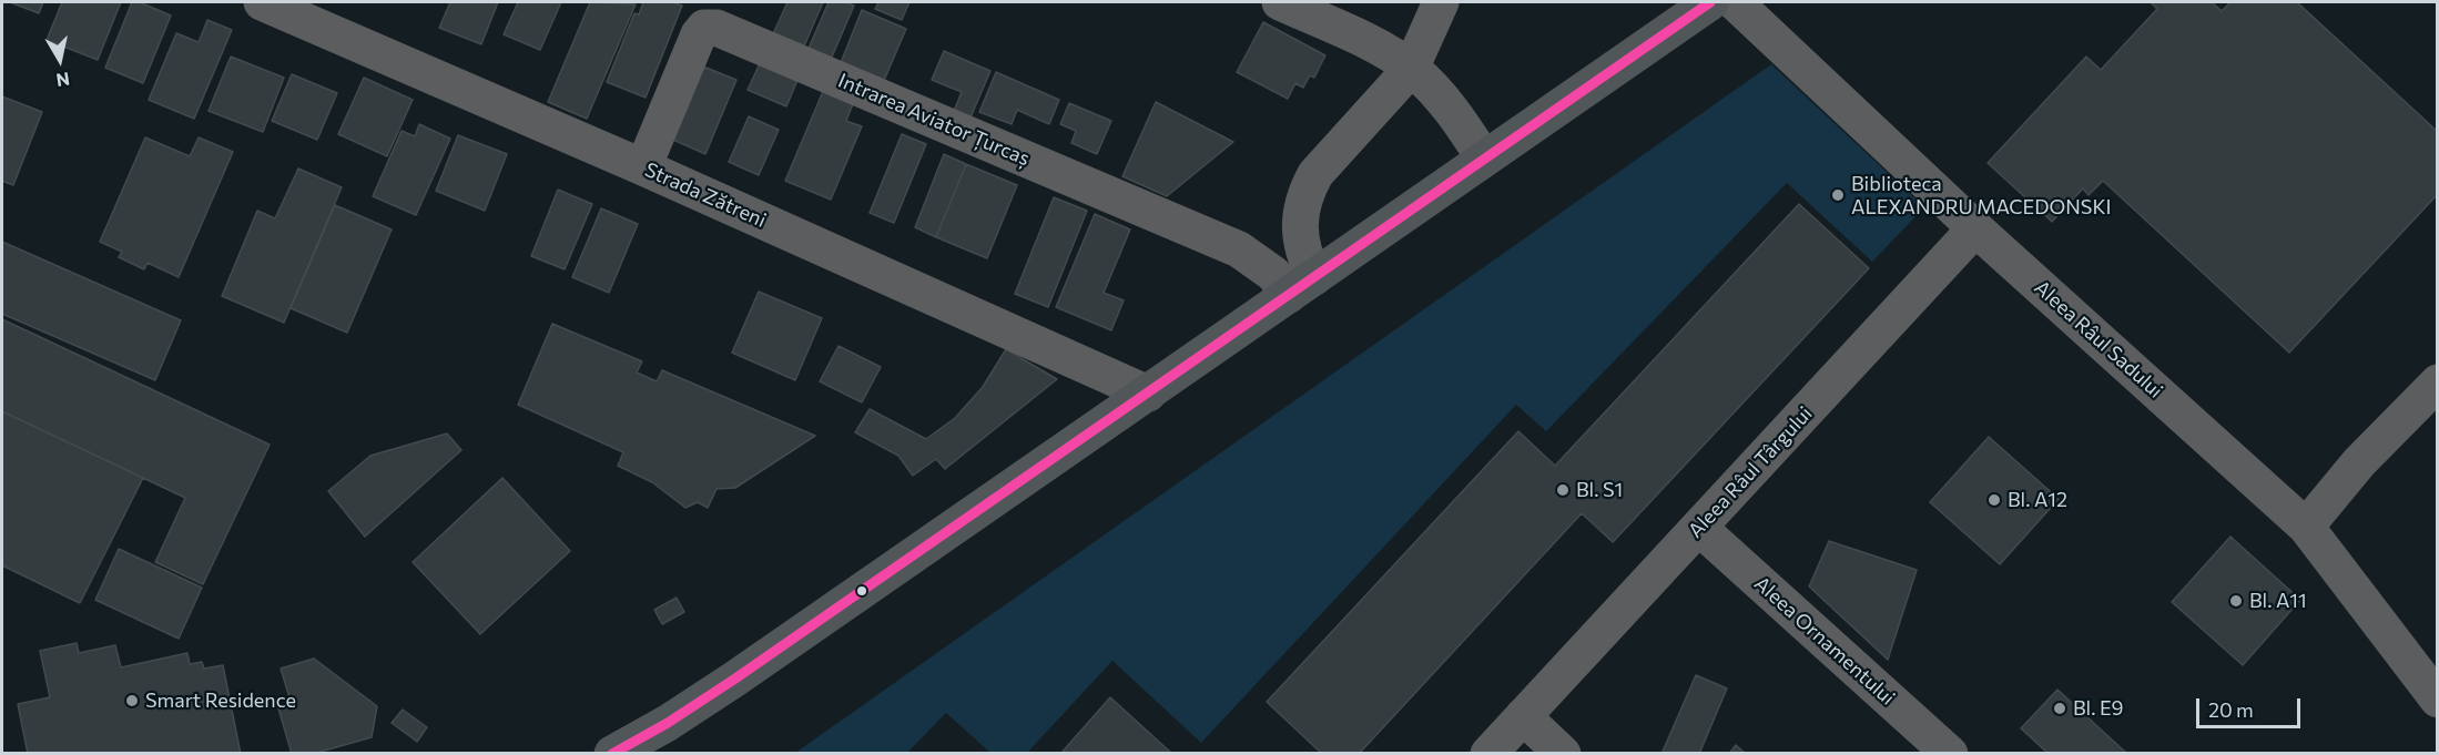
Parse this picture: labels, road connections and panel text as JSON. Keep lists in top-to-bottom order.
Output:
{
  "streets": {
    "street": [
      "Intrarea Aviator Țurcaș",
      "Strada Zătreni",
      "Aleea Râul Sadului",
      "Aleea Râul Târgului",
      "Aleea Ornamentului"
    ]
  },
  "crossings": [
    ["Intrarea Aviator Țurcaș", "Strada Zătreni"],
    ["Aleea Râul Sadului", "Aleea Râul Târgului"],
    ["Aleea Râul Târgului", "Aleea Ornamentului"]
  ],
  "places": [
    "Biblioteca ALEXANDRU MACEDONSKI",
    "Bl. S1",
    "Bl. A12",
    "Bl. A11",
    "Smart Residence",
    "Bl. E9"
  ],
  "scale_bar": "20 m",
  "north": "bottom"
}
